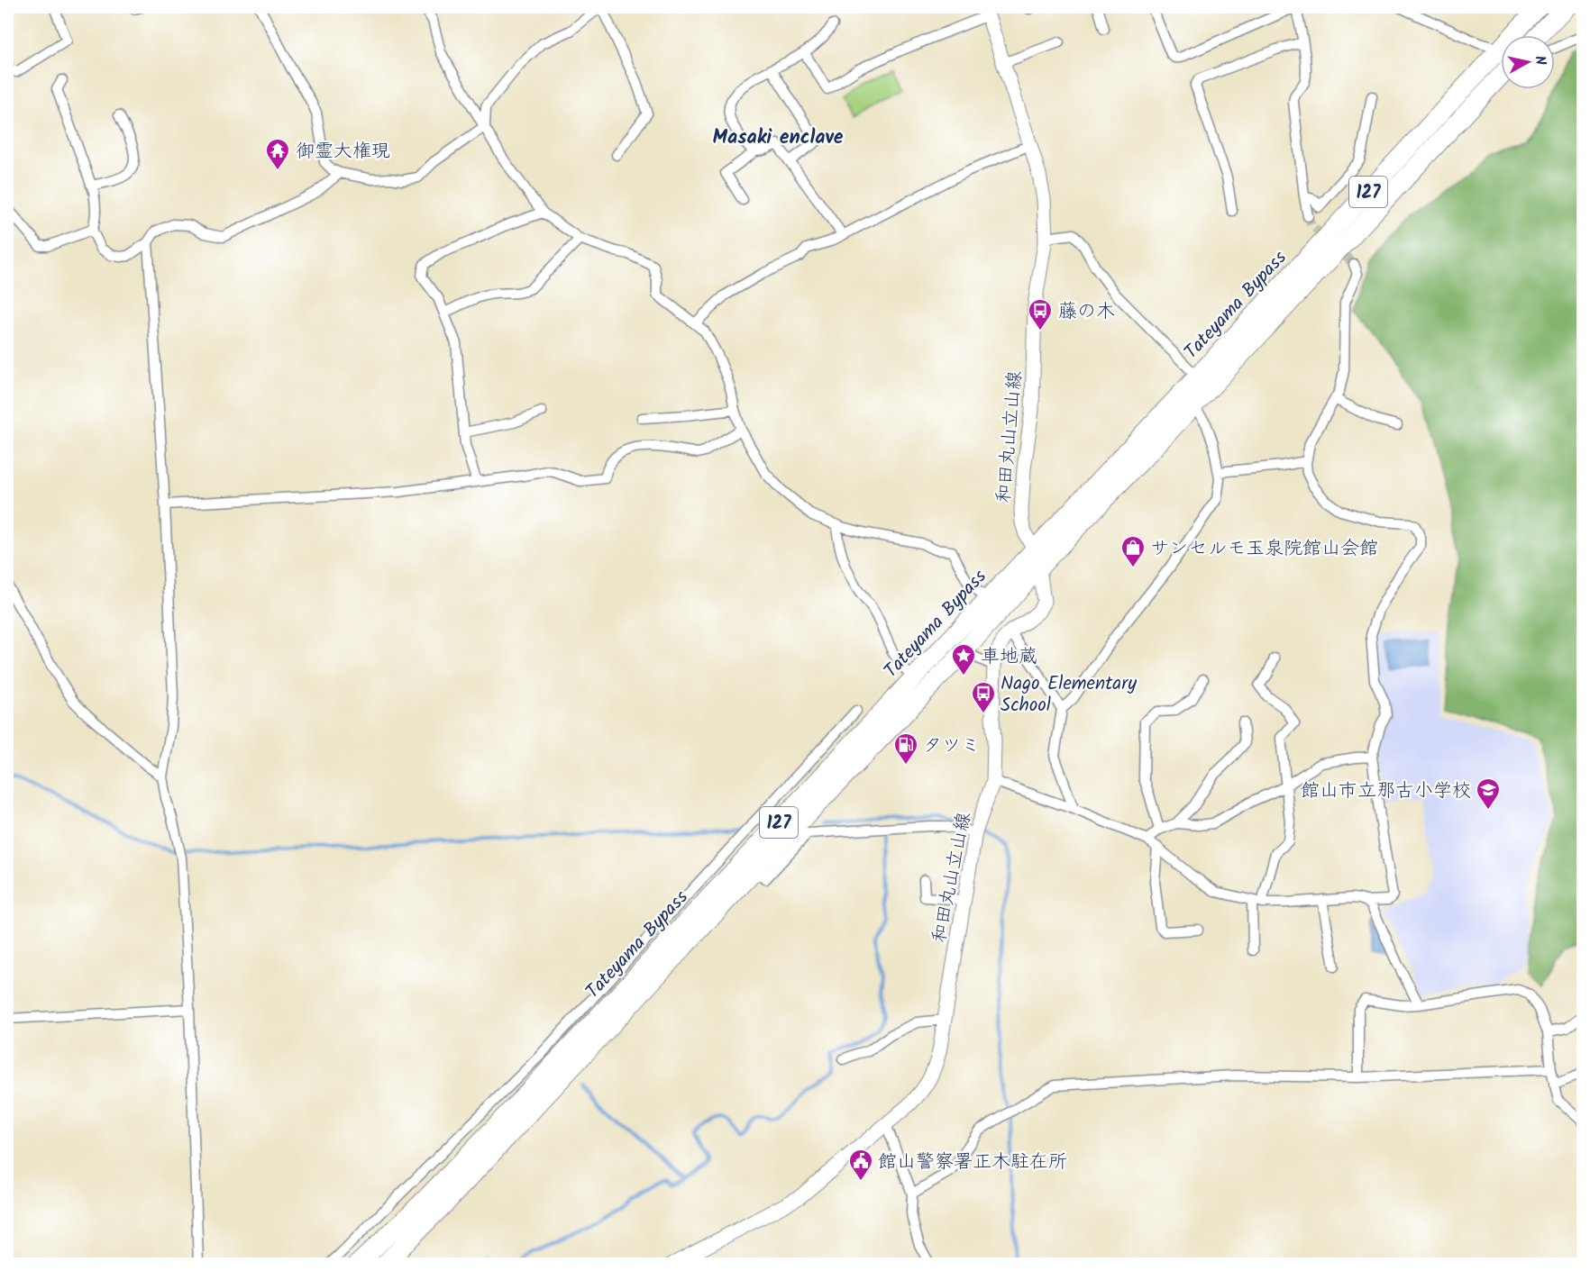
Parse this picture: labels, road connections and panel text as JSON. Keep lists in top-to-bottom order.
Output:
{
  "streets": {
    "highway": ["127", "Tateyama Bypass"],
    "main road": ["和田丸山立山線"]
  },
  "crossings": [
    ["Tateyama Bypass", "和田丸山立山線"]
  ],
  "districts": ["Masaki enclave"],
  "places": {
    "temple": ["御霊大権現"],
    "bus stop": ["藤の木", "Nago Elementary School"],
    "shop": ["サンセルモ玉泉院館山会館"],
    "place": ["車地蔵"],
    "fuel station": ["タツミ"],
    "school or university": ["館山市立那古小学校"],
    "public building": ["館山警察署正木駐在所"]
  },
  "north": "right"
}
